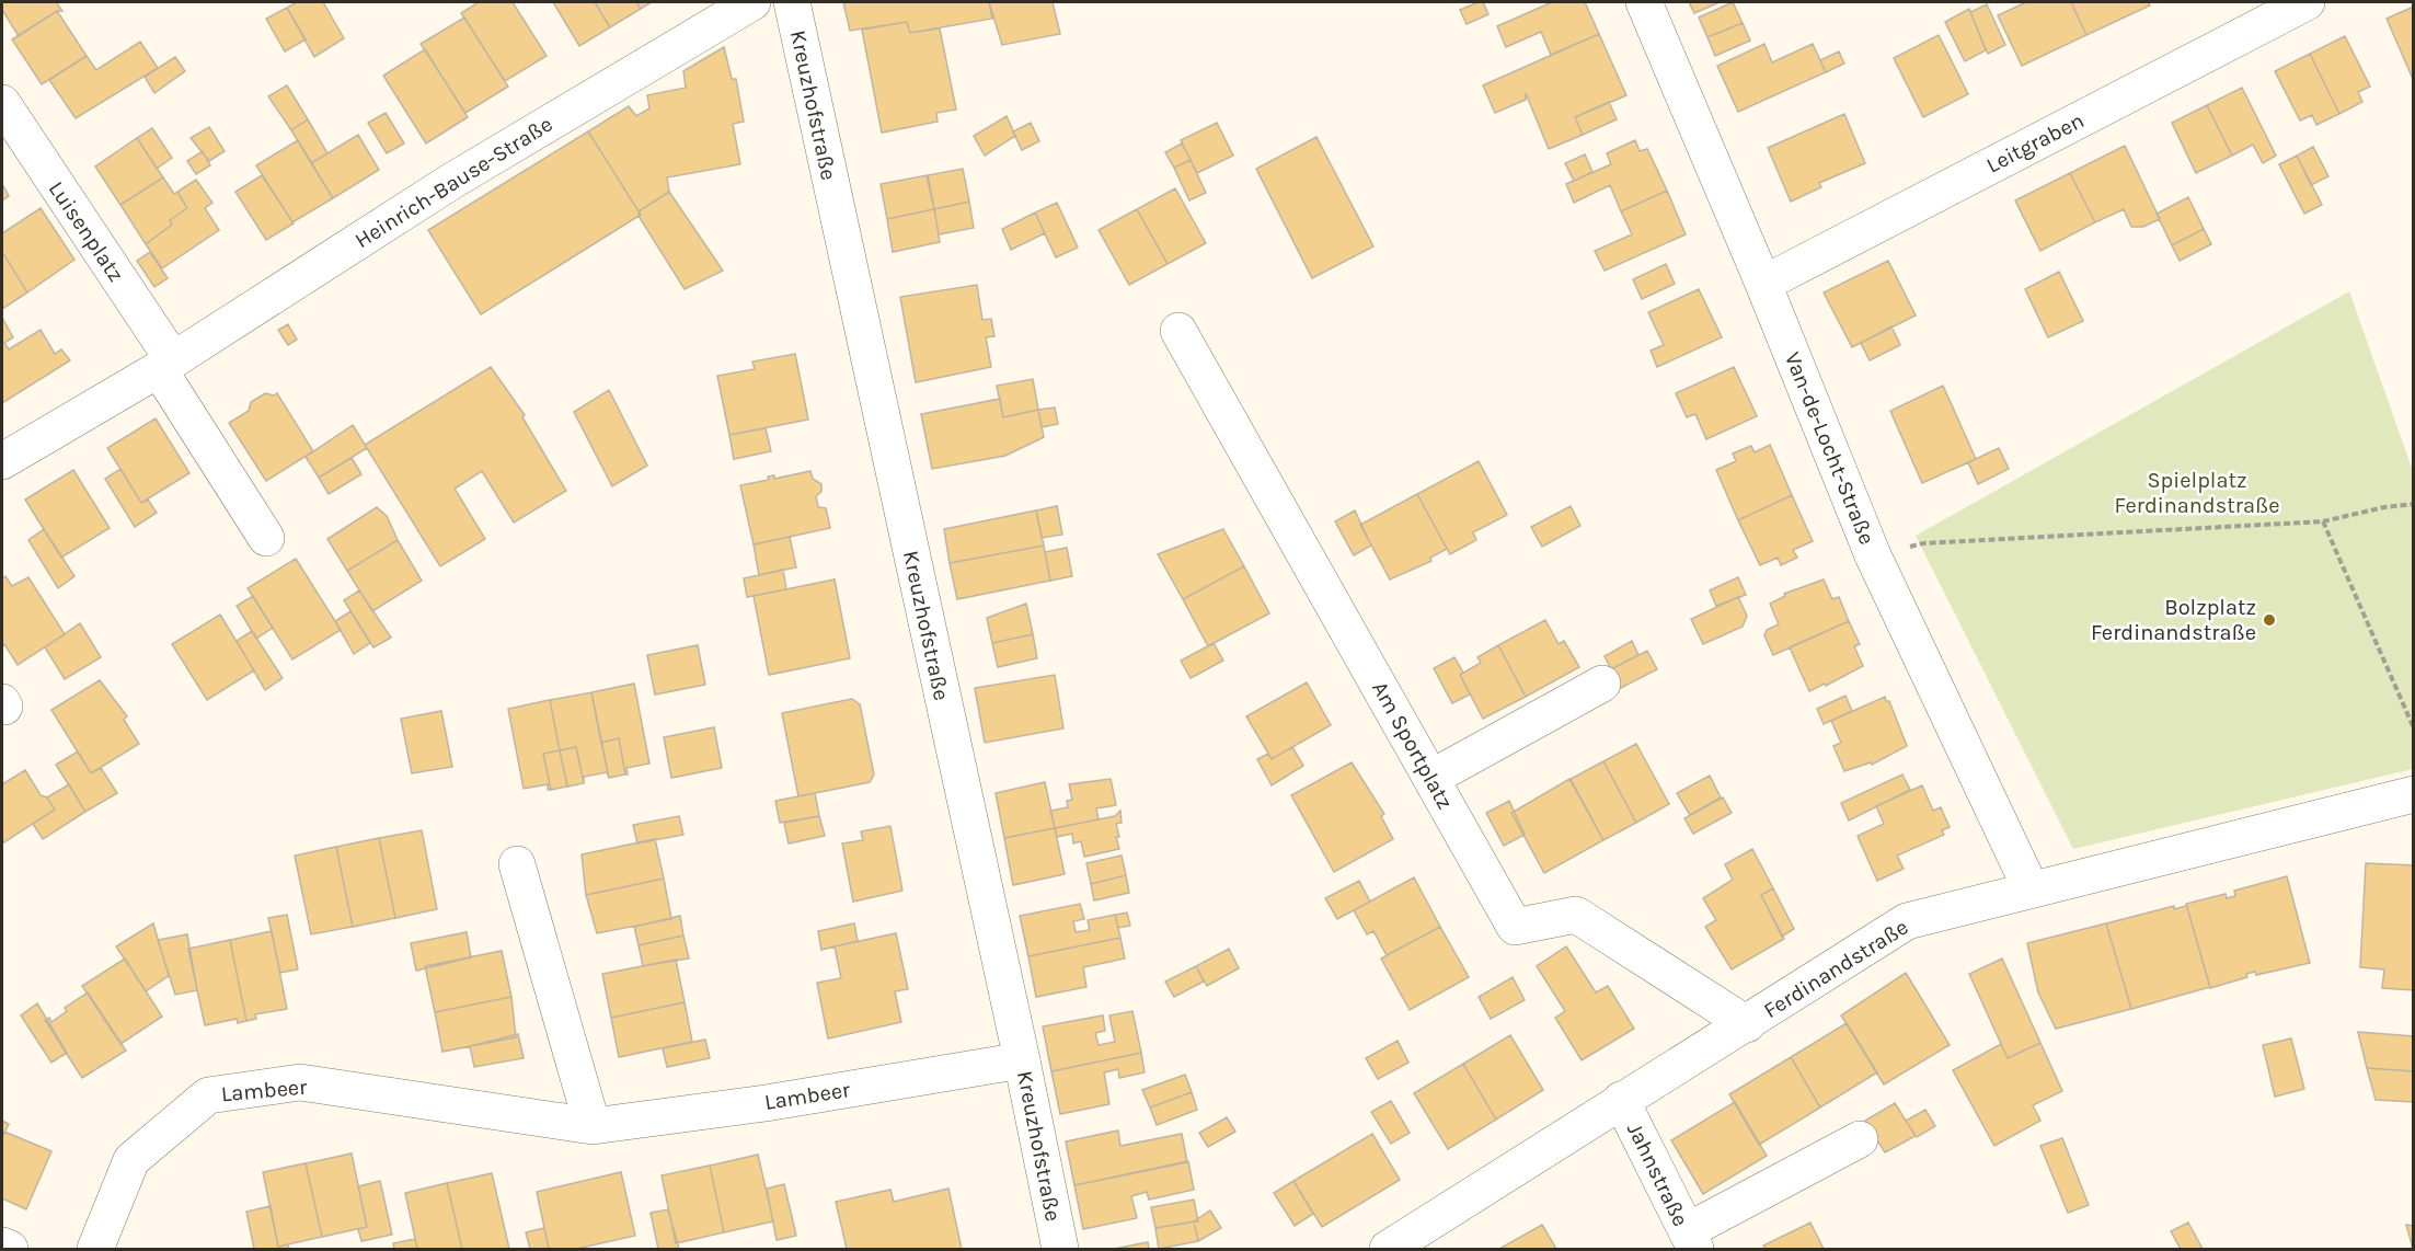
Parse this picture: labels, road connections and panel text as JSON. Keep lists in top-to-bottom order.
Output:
{
  "streets": {
    "street": [
      "Kreuzhofstraße",
      "Leitgraben",
      "Heinrich-Bause-Straße",
      "Luisenplatz",
      "Van-de-Locht-Straße",
      "Am Sportplatz",
      "Ferdinandstraße",
      "Lambeer",
      "Jahnstraße"
    ]
  },
  "crossings": [
    ["Kreuzhofstraße", "Lambeer"],
    ["Leitgraben", "Van-de-Locht-Straße"],
    ["Heinrich-Bause-Straße", "Luisenplatz"],
    ["Van-de-Locht-Straße", "Ferdinandstraße"],
    ["Am Sportplatz", "Ferdinandstraße"],
    ["Ferdinandstraße", "Jahnstraße"]
  ],
  "parks": ["Spielplatz Ferdinandstraße"],
  "places": ["Bolzplatz Ferdinandstraße"]
}
